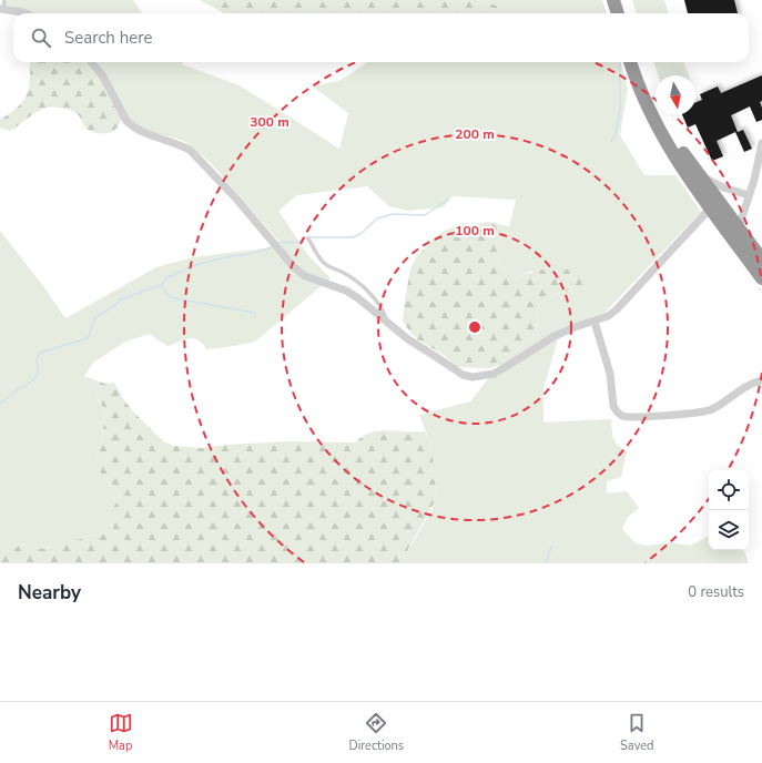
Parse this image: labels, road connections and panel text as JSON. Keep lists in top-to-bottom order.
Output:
{
  "north": "bottom",
  "page": {
    "search": "Search here",
    "heading": ["Nearby", "0 results"],
    "nav": ["Map", "Directions", "Saved"]
  },
  "rings": ["300 m", "200 m", "100 m"]
}
